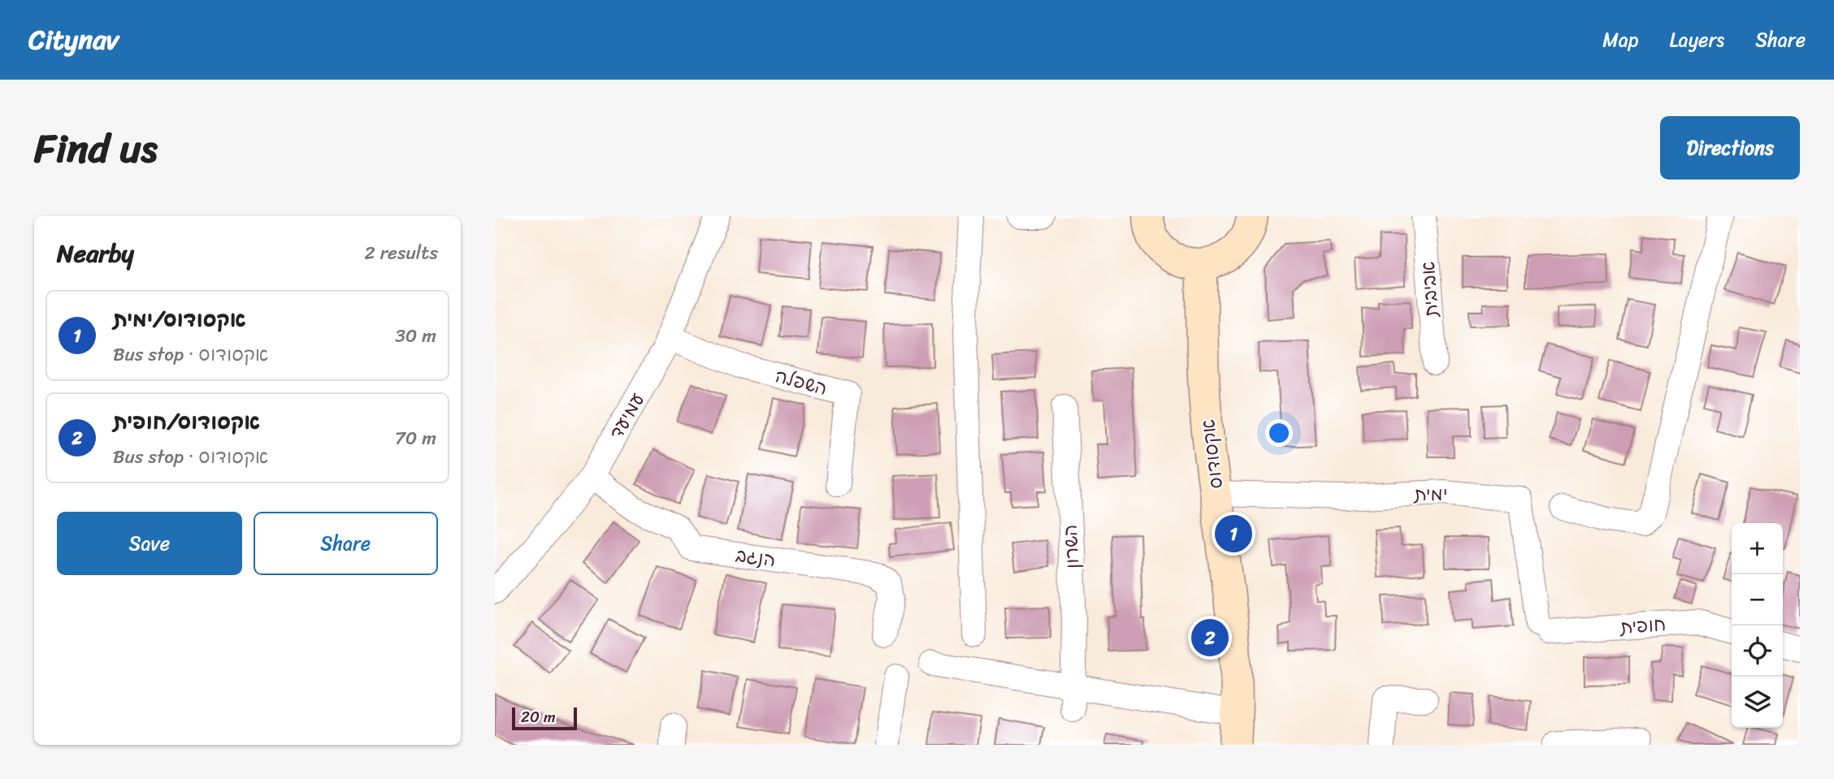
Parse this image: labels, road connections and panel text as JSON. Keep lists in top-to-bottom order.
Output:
{
  "streets": {
    "street": [
      "אביבית",
      "השפלה",
      "עמיעד",
      "אקסודוס",
      "ימית",
      "השרון",
      "הנגב",
      "חופית"
    ]
  },
  "crossings": [
    ["השפלה", "עמיעד"],
    ["עמיעד", "הנגב"],
    ["אקסודוס", "ימית"],
    ["ימית", "חופית"]
  ],
  "scale_bar": "20 m",
  "page": {
    "header": "Citynav",
    "nav": ["Map", "Layers", "Share"],
    "title": "Find us",
    "buttons": [
      "Directions",
      ["Save", "Share"]
    ],
    "heading": ["Nearby", "2 results"],
    "list": [
      {
        "mark": "1",
        "name": "אקסודוס/ימית",
        "note": "Bus stop · אקסודוס",
        "value": "30 m"
      },
      {
        "mark": "2",
        "name": "אקסודוס/חופית",
        "note": "Bus stop · אקסודוס",
        "value": "70 m"
      }
    ],
    "pins": ["1", "2"],
    "map_buttons": ["+", "−"],
    "scale": "20 m"
  }
}
